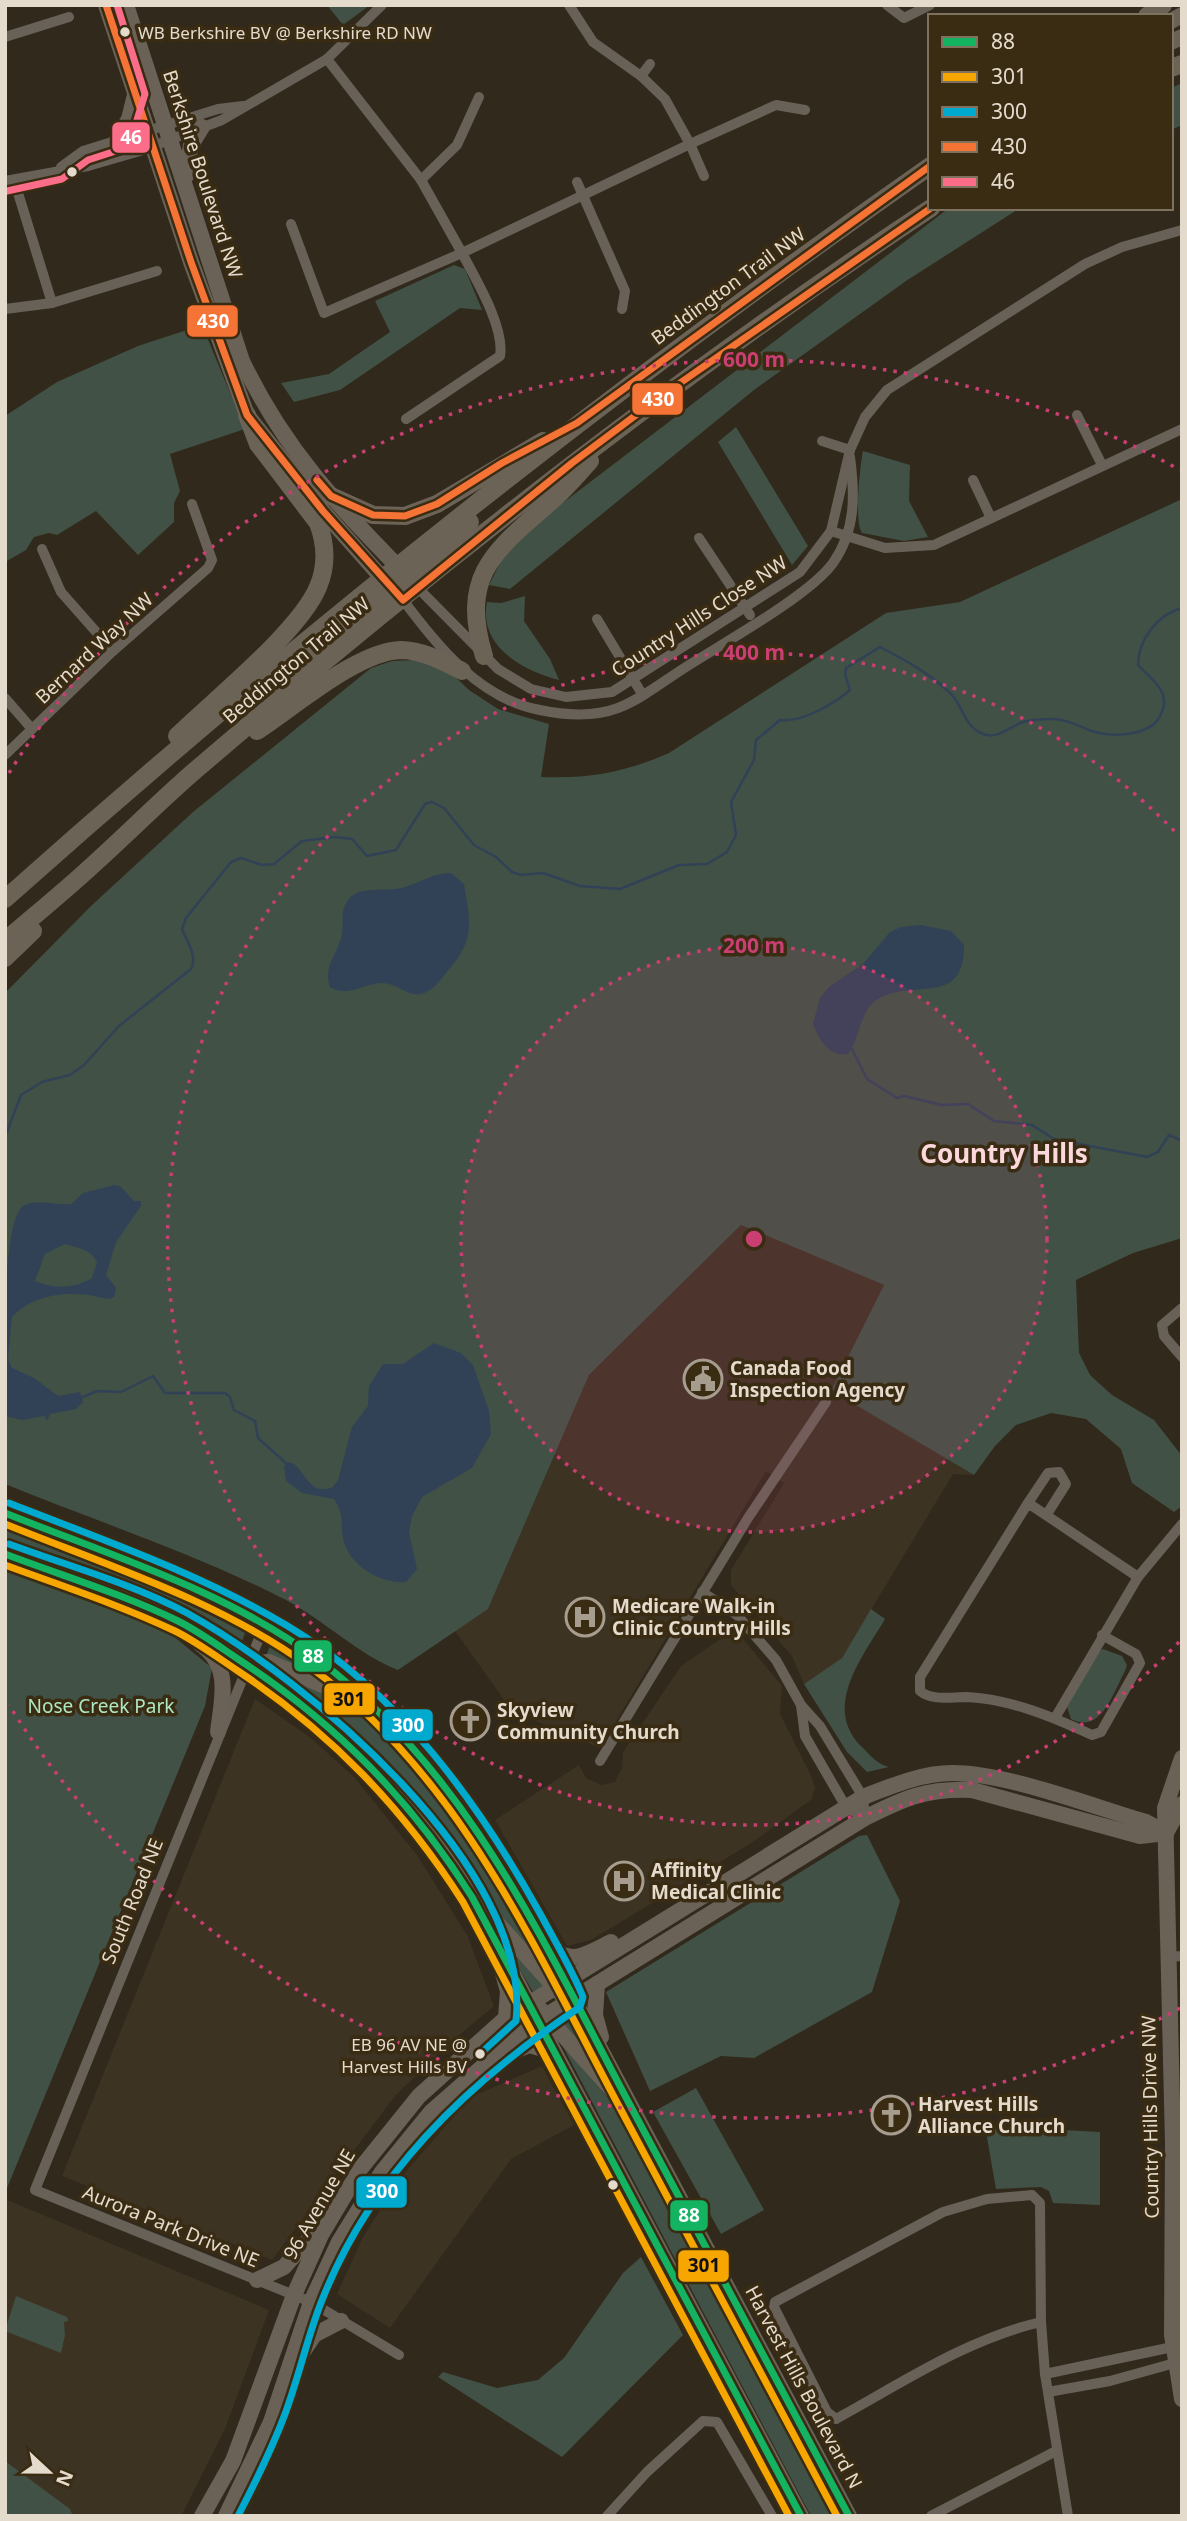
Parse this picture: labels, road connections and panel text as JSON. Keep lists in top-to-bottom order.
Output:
{
  "streets": {
    "main road": [
      "Berkshire Boulevard NW",
      "Beddington Trail NW",
      "Country Hills Drive NW",
      "96 Avenue NE",
      "Harvest Hills Boulevard N"
    ],
    "street": [
      "Country Hills Close NW",
      "Bernard Way NW",
      "South Road NE",
      "Aurora Park Drive NE"
    ]
  },
  "crossings": [
    ["Berkshire Boulevard NW", "Beddington Trail NW"],
    ["Berkshire Boulevard NW", "Country Hills Close NW"],
    ["Beddington Trail NW", "Country Hills Close NW"],
    ["South Road NE", "Aurora Park Drive NE"],
    ["Country Hills Drive NW", "96 Avenue NE"],
    ["96 Avenue NE", "Aurora Park Drive NE"],
    ["96 Avenue NE", "Harvest Hills Boulevard N"]
  ],
  "districts": ["Country Hills"],
  "parks": ["Nose Creek Park"],
  "places": {
    "other": ["WB Berkshire BV @ Berkshire RD NW", "EB 96 AV NE @ Harvest Hills BV"],
    "public building": ["Canada Food Inspection Agency"],
    "hospital": ["Medicare Walk-in Clinic Country Hills", "Affinity Medical Clinic"],
    "church": ["Skyview Community Church", "Harvest Hills Alliance Church"]
  },
  "lines": [
    "transit line 430",
    "transit line 46",
    "transit line 300",
    "transit line 88",
    "transit line 301"
  ],
  "legend": [
    "88",
    "301",
    "300",
    "430",
    "46"
  ],
  "north": "right",
  "rings": ["600 m", "400 m", "200 m"]
}
